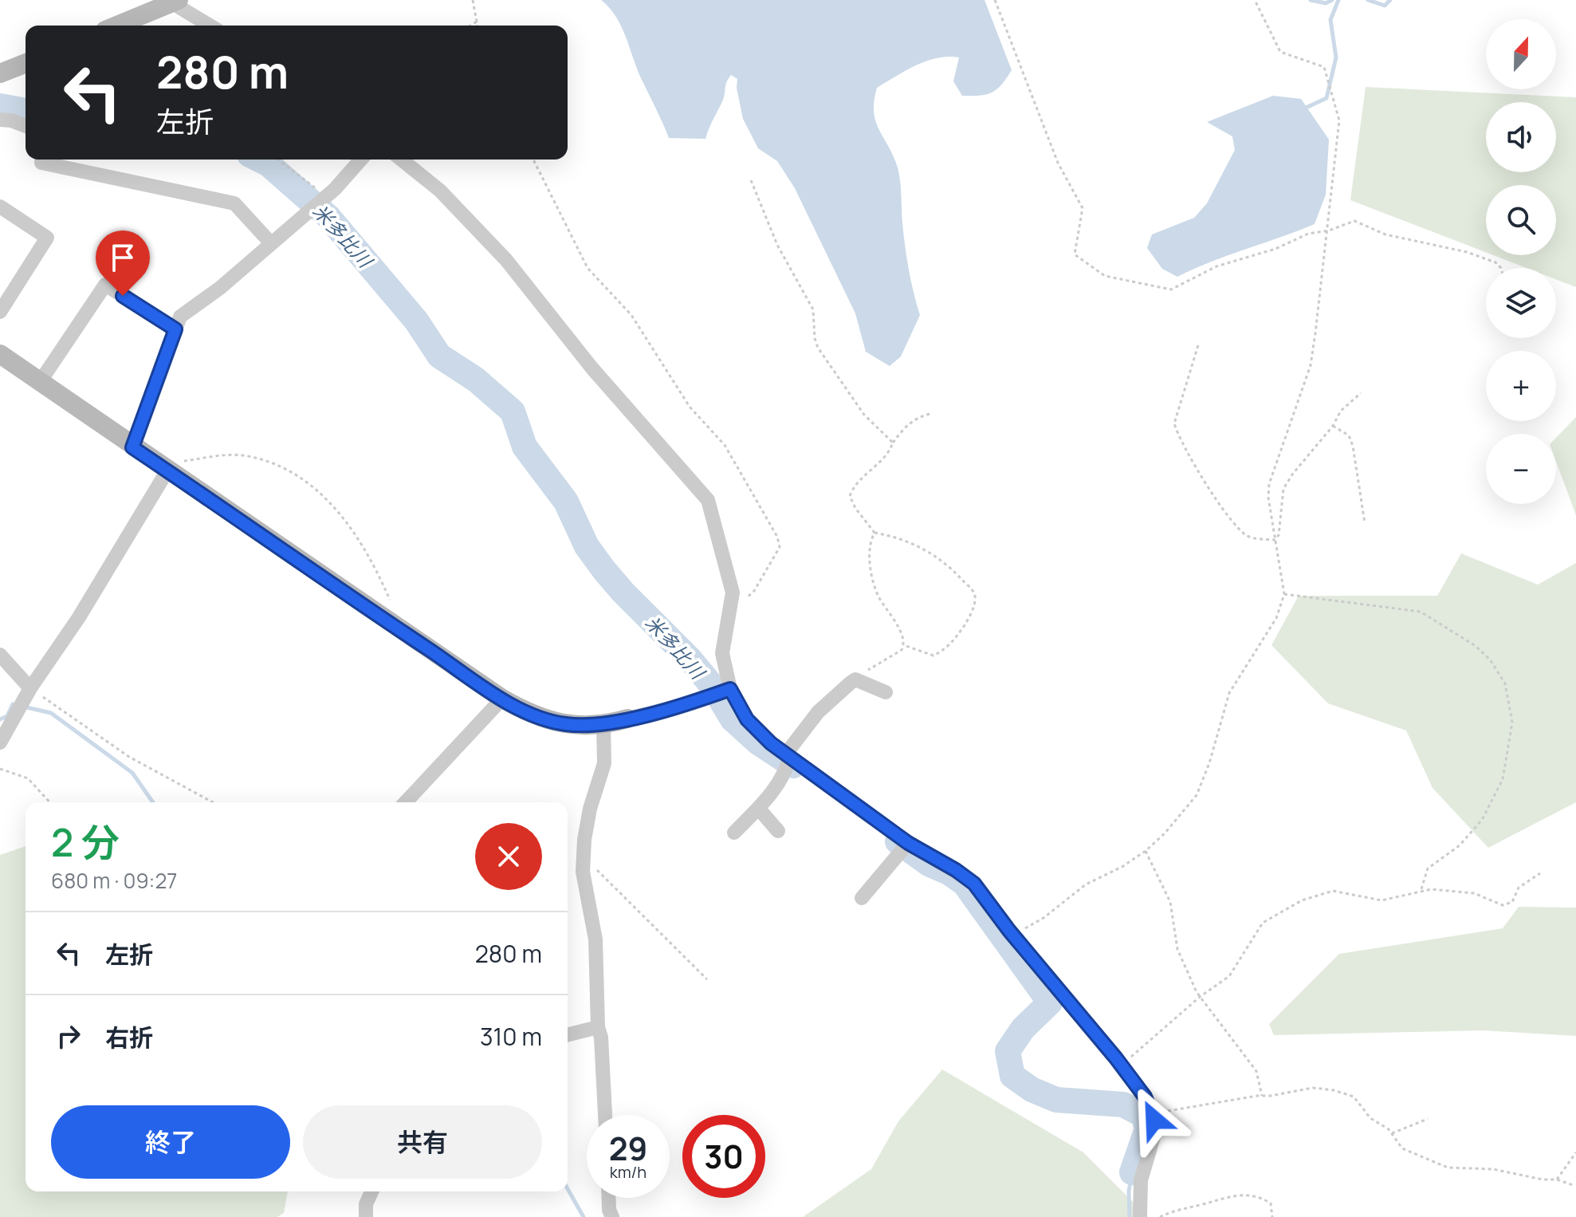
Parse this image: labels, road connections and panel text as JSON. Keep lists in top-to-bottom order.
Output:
{
  "water": ["米多比川"],
  "north": "top",
  "page": {
    "map_buttons": ["+", "−"],
    "turn": ["280 m", "左折"],
    "heading": ["2 分", "680 m · 09:27"],
    "list": [
      {
        "name": "左折",
        "value": "280 m"
      },
      {
        "name": "右折",
        "value": "310 m"
      }
    ],
    "buttons": ["終了", "共有"],
    "speed": "29 km/h",
    "limit": "30"
  }
}
